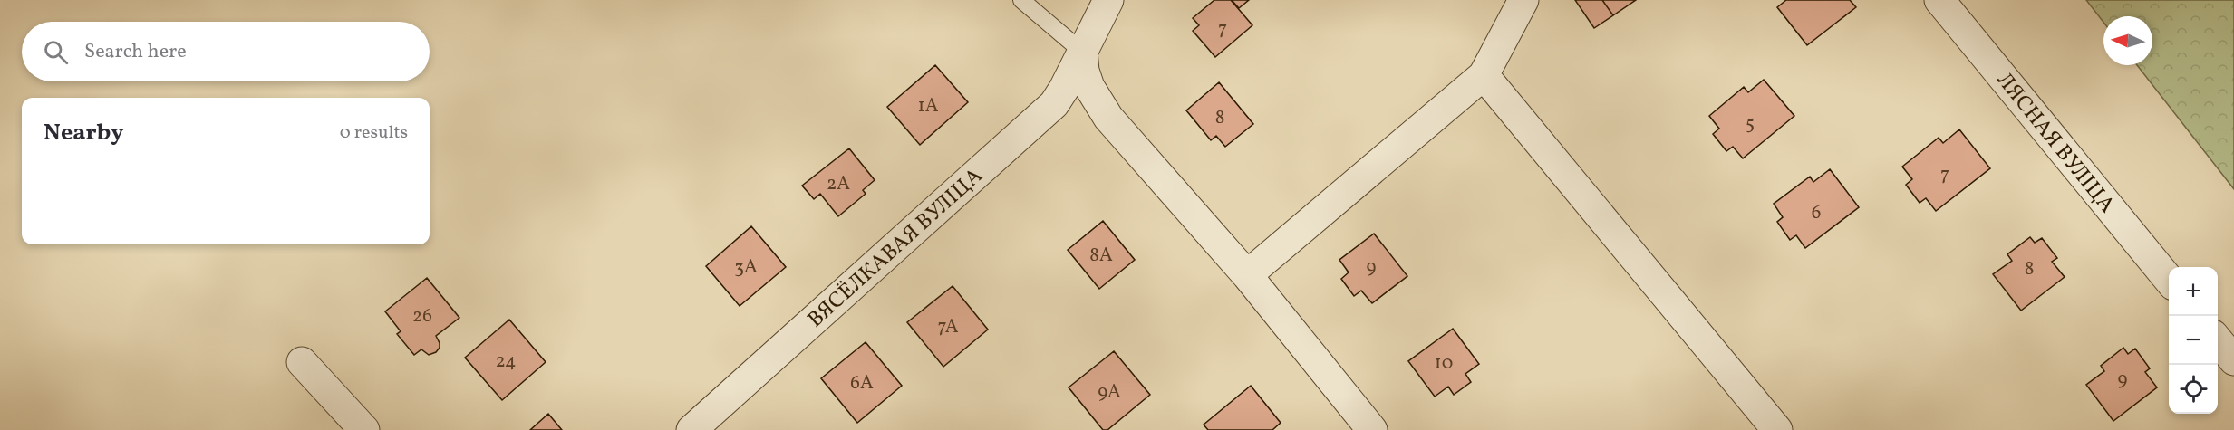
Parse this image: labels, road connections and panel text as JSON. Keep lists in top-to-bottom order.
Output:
{
  "streets": {
    "street": ["ЛЯСНАЯ ВУЛІЦА", "ВЯСЁЛКАВАЯ ВУЛІЦА"]
  },
  "house_numbers": [
    "7",
    "1А",
    "8",
    "5",
    "7",
    "2А",
    "6",
    "8А",
    "3А",
    "9",
    "8",
    "26",
    "7А",
    "24",
    "10",
    "9",
    "6А",
    "9А"
  ],
  "north": "left",
  "page": {
    "search": "Search here",
    "heading": ["Nearby", "0 results"],
    "map_buttons": ["+", "−"]
  }
}
